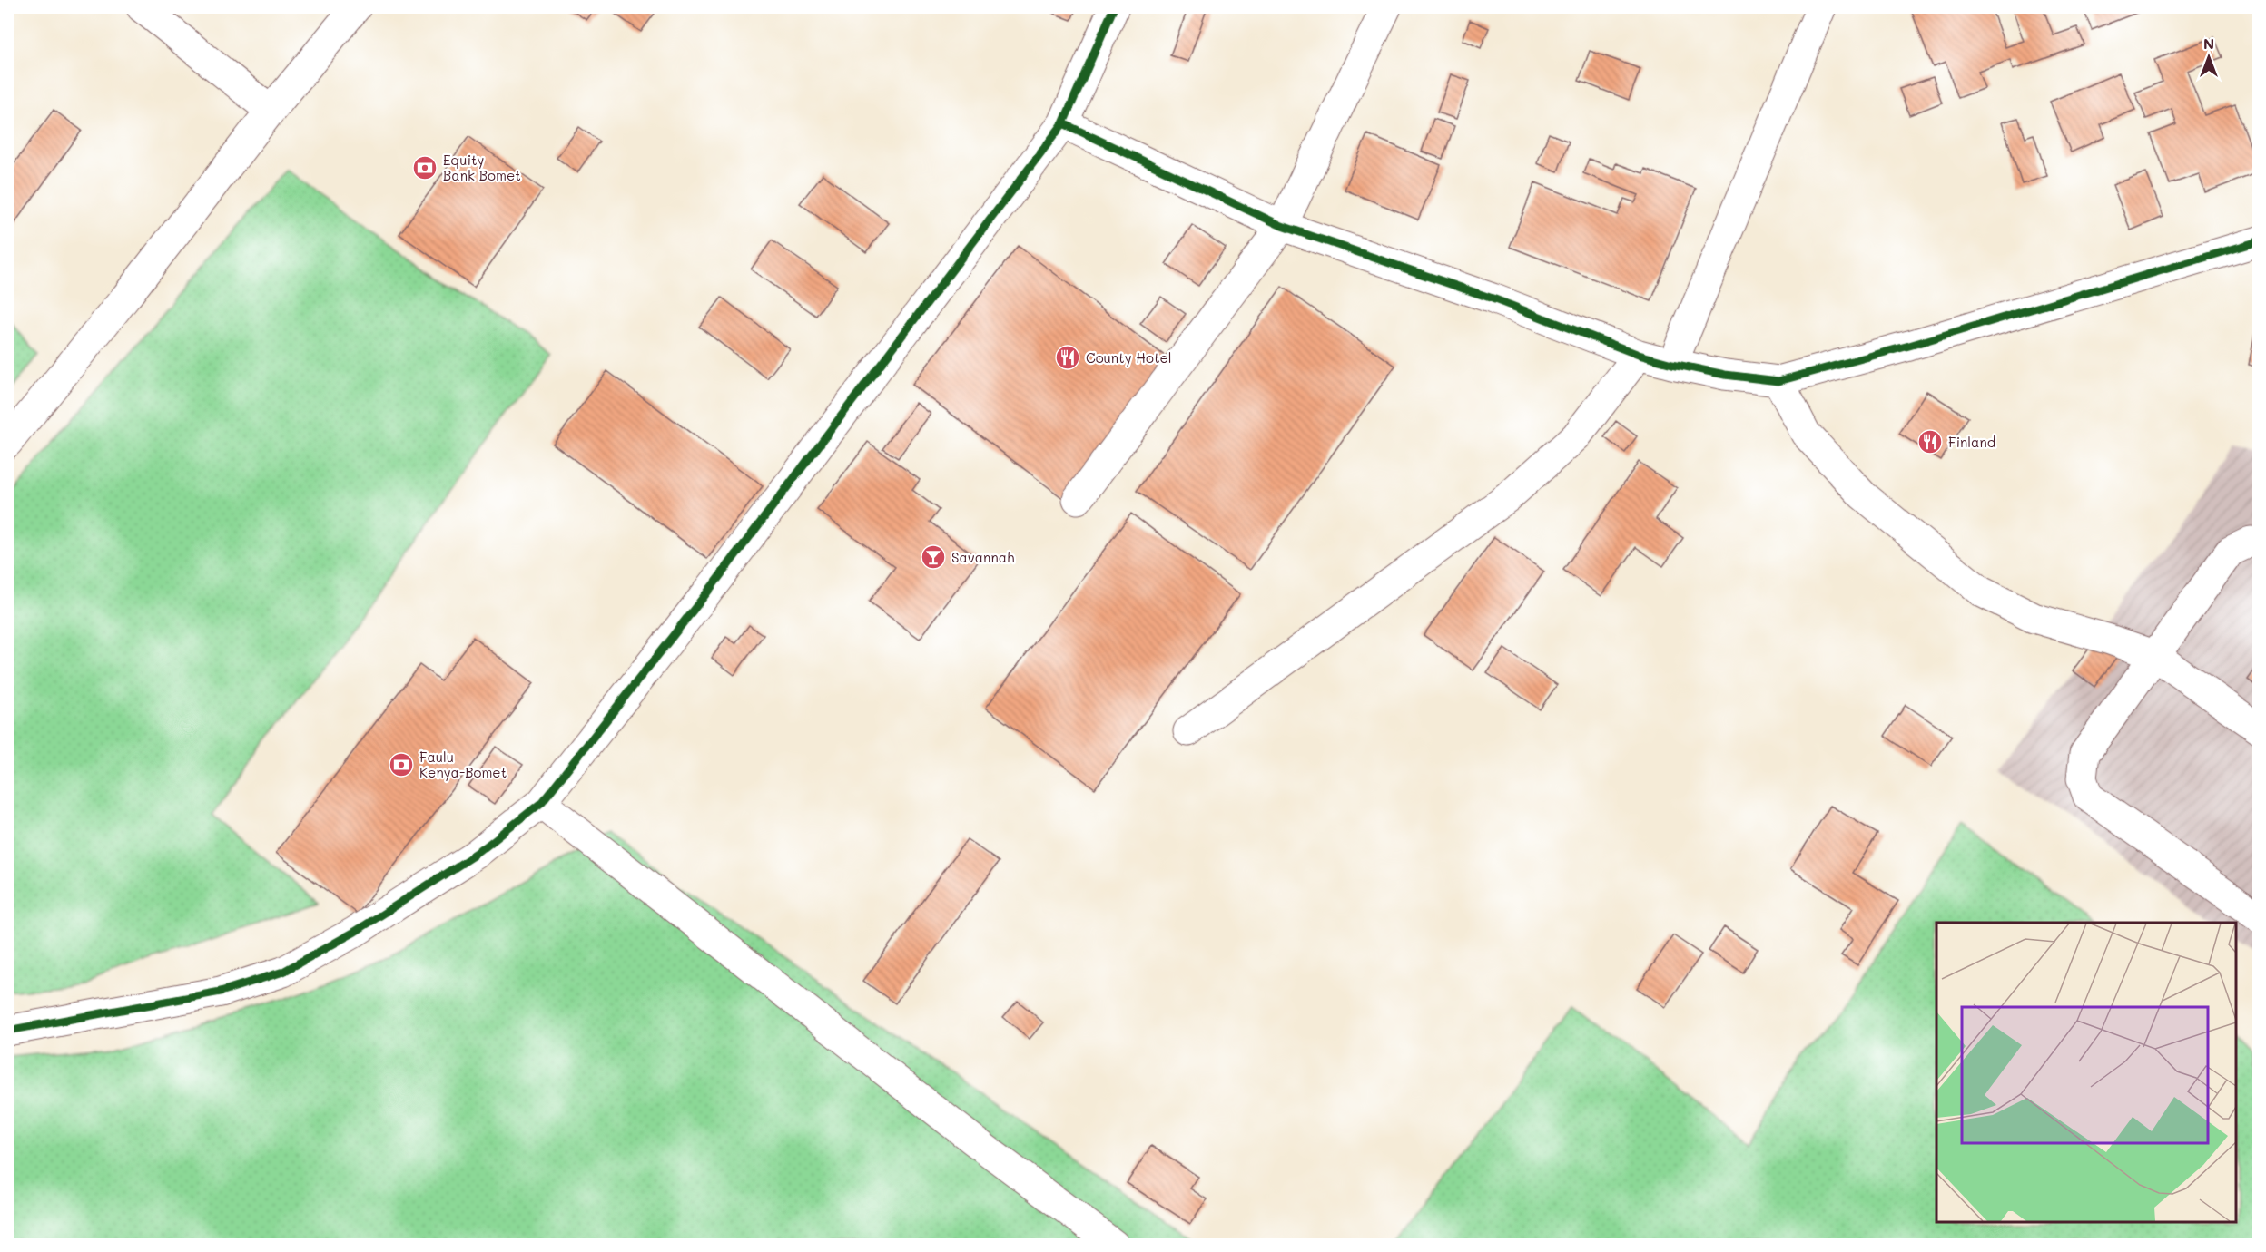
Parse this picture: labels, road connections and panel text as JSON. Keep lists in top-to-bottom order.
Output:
{
  "places": {
    "bank": ["Equity Bank Bomet", "Faulu Kenya-Bomet"],
    "restaurant": ["County Hotel", "Finland"],
    "bar": ["Savannah"]
  },
  "north": "top"
}
